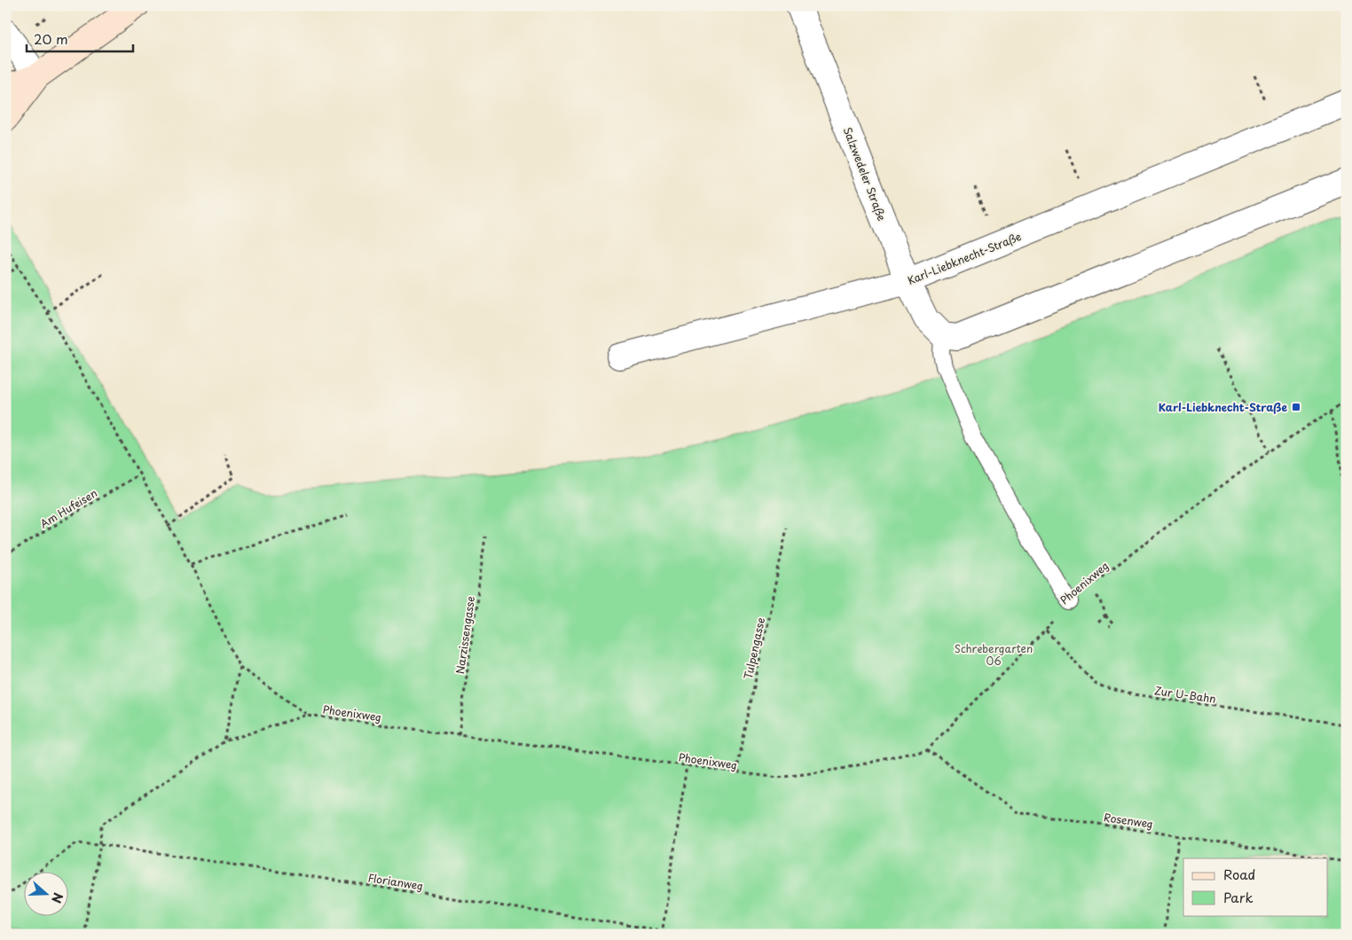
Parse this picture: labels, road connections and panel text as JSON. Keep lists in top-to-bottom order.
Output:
{
  "streets": {
    "street": ["Salzwedeler Straße", "Karl-Liebknecht-Straße"],
    "path": [
      "Am Hufeisen",
      "Phoenixweg",
      "Narzissengasse",
      "Tulpengasse",
      "Zur U-Bahn",
      "Rosenweg",
      "Florianweg"
    ]
  },
  "crossings": [
    ["Salzwedeler Straße", "Karl-Liebknecht-Straße"],
    ["Phoenixweg", "Narzissengasse"],
    ["Phoenixweg", "Tulpengasse"],
    ["Phoenixweg", "Zur U-Bahn"],
    ["Phoenixweg", "Rosenweg"],
    ["Phoenixweg", "Florianweg"]
  ],
  "parks": ["Schrebergarten 06"],
  "places": {
    "transit": ["Karl-Liebknecht-Straße"]
  },
  "legend": ["Road", "Park"],
  "scale_bar": "20 m",
  "north": "right"
}
